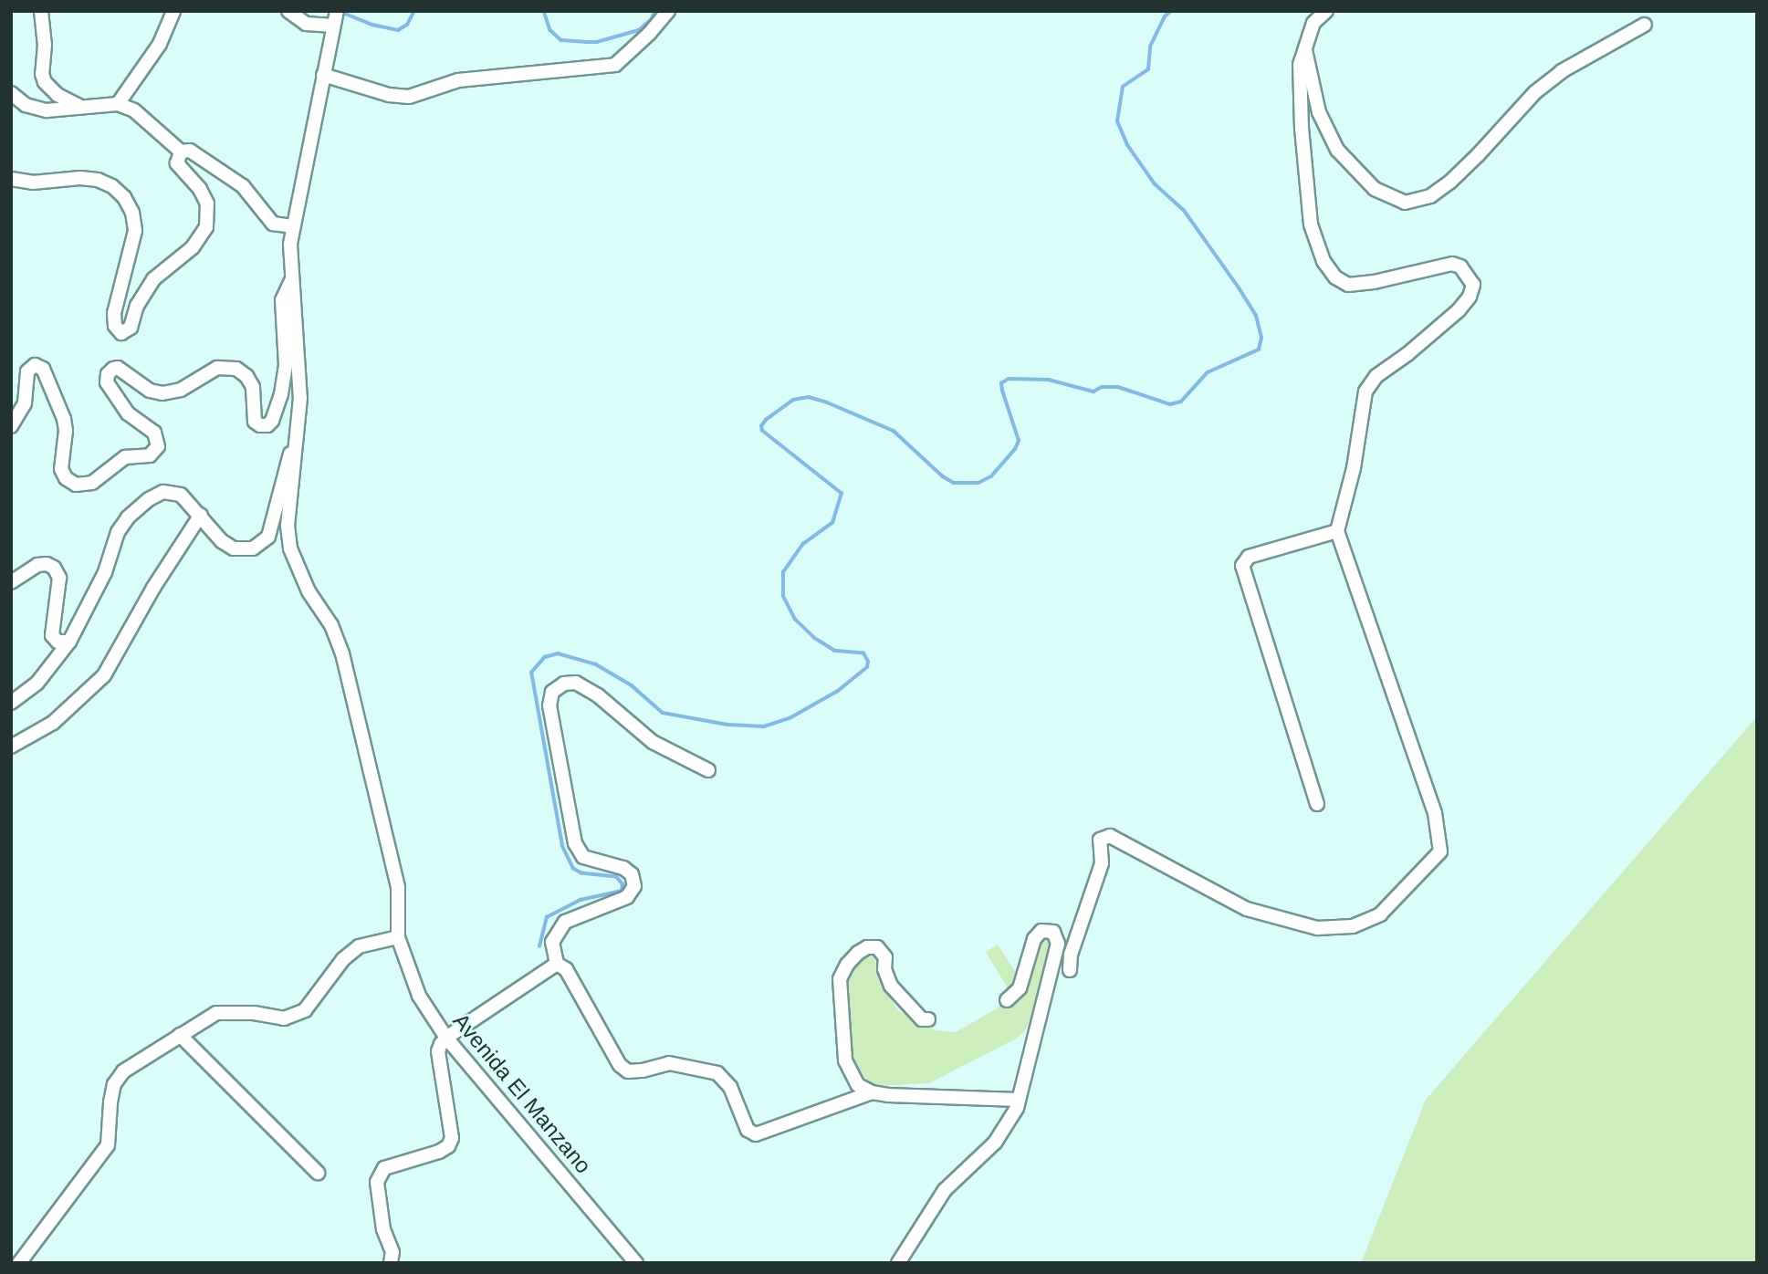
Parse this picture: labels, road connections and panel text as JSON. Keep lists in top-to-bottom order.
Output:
{
  "streets": {
    "street": ["Avenida El Manzano"]
  }
}
